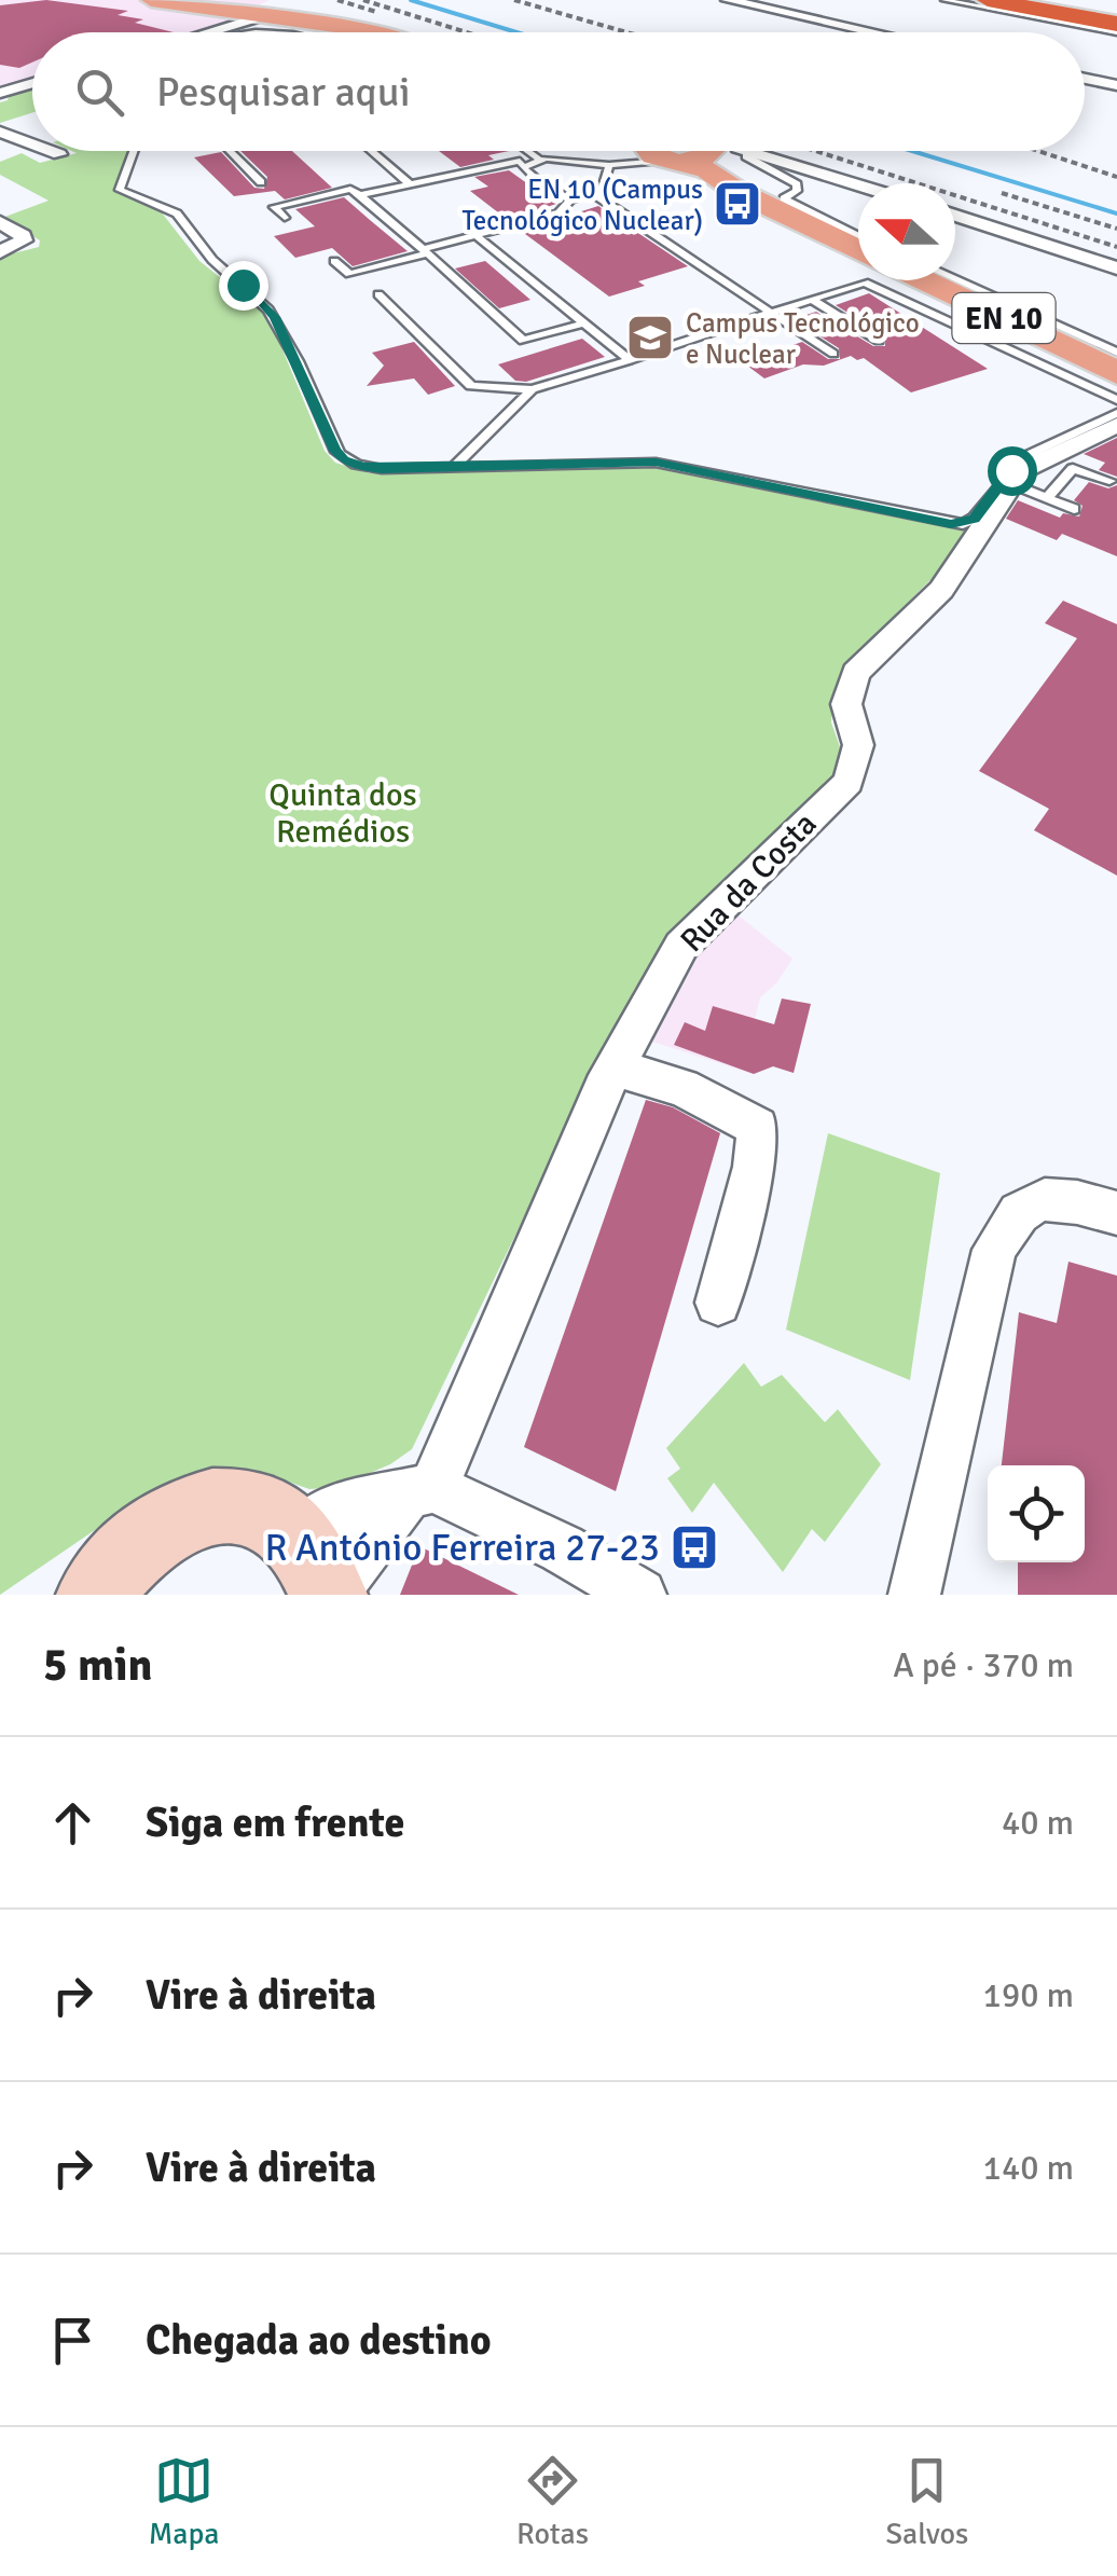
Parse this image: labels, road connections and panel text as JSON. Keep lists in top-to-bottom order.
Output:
{
  "streets": {
    "main road": ["EN 10"],
    "street": ["Rua da Costa"]
  },
  "parks": ["Quinta dos Remédios"],
  "places": {
    "bus stop": ["EN 10 (Campus Tecnológico Nuclear)", "R António Ferreira 27-23"],
    "school or university": ["Campus Tecnológico e Nuclear"]
  },
  "north": "left",
  "page": {
    "search": "Pesquisar aqui",
    "heading": ["5 min", "A pé · 370 m"],
    "list": [
      ["Siga em frente", "40 m"],
      ["Vire à direita", "190 m"],
      ["Vire à direita", "140 m"],
      "Chegada ao destino"
    ],
    "nav": ["Mapa", "Rotas", "Salvos"]
  }
}
